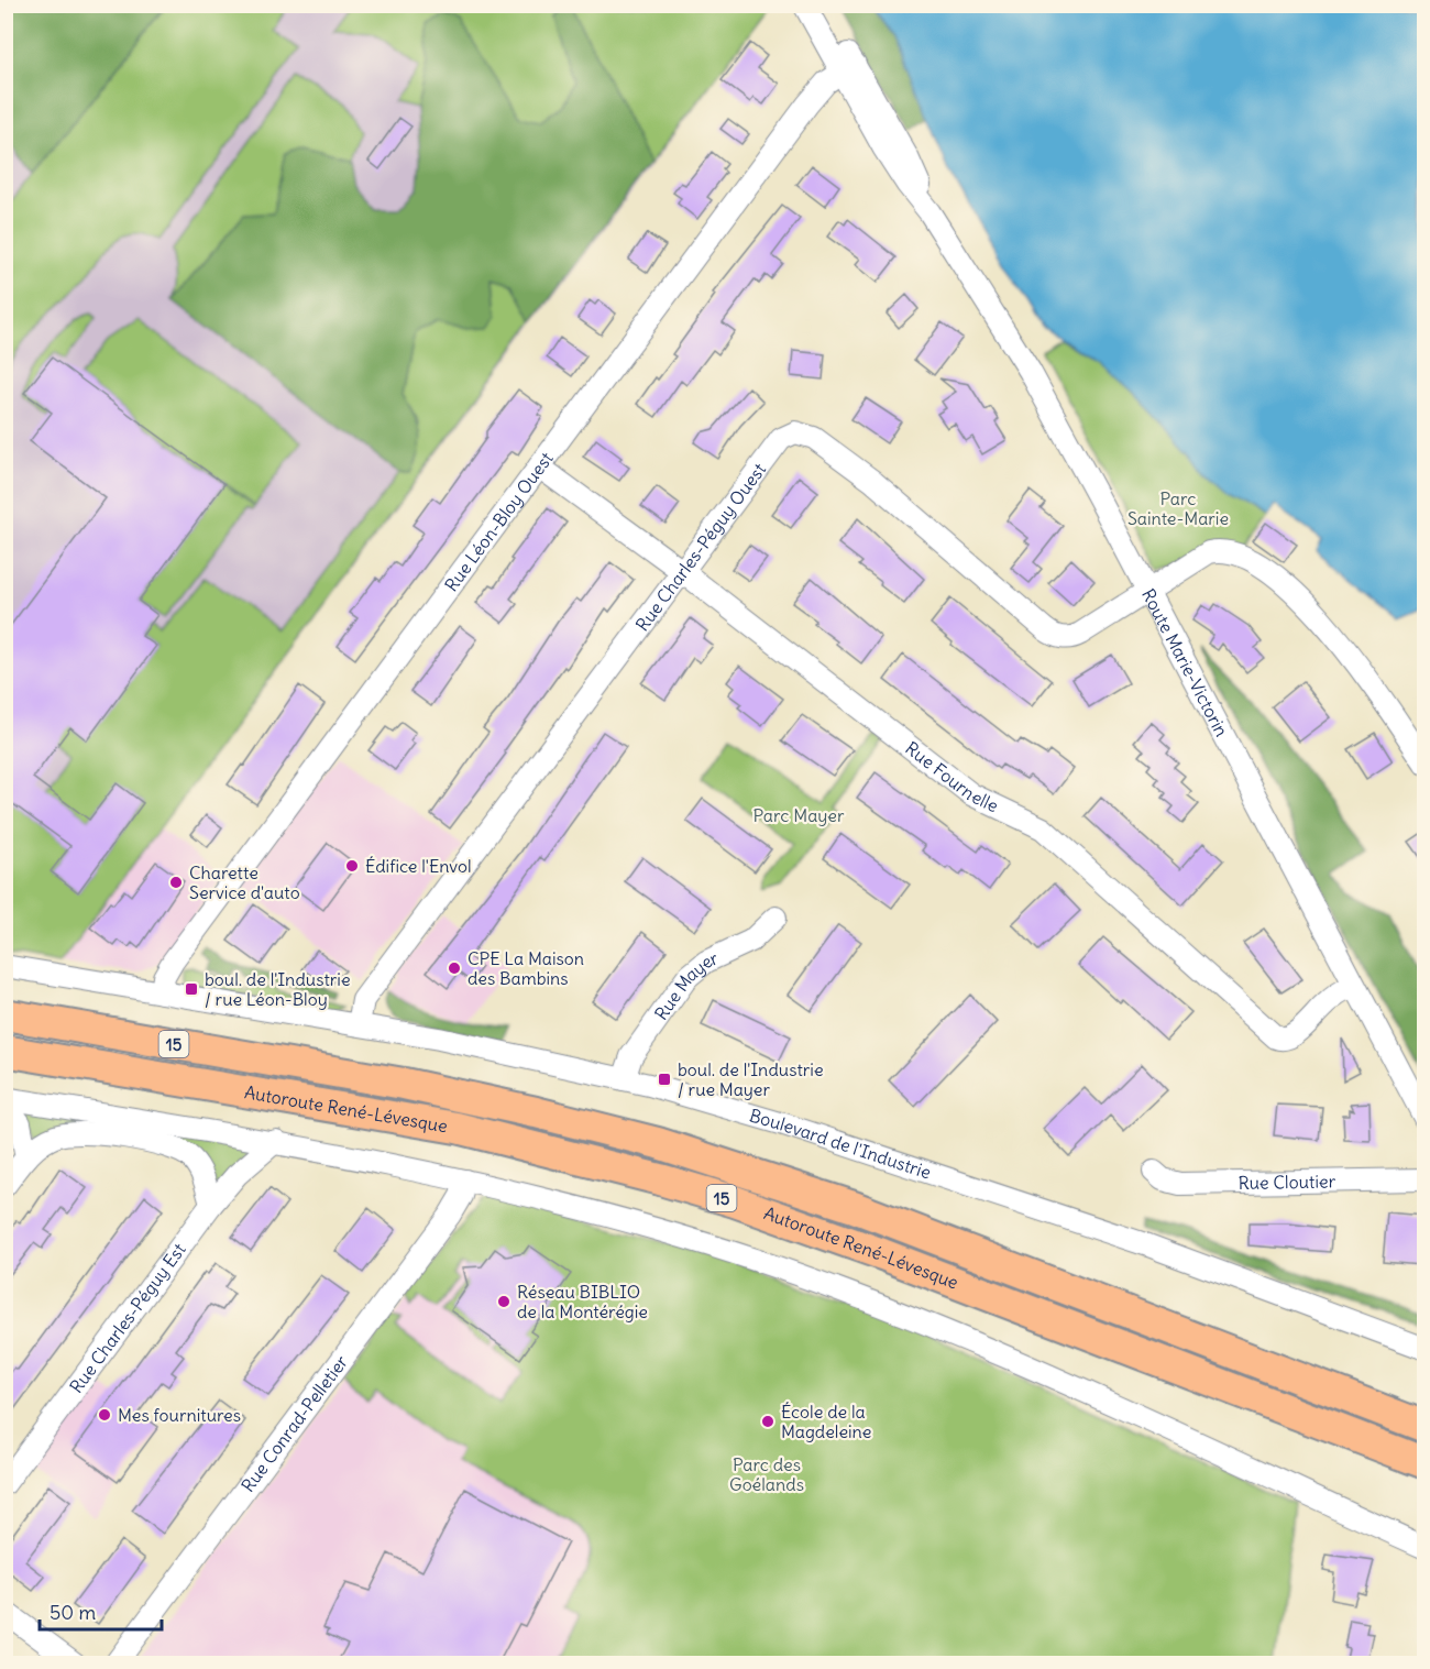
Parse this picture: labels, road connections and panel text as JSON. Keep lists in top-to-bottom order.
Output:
{
  "streets": {
    "highway": ["15", "Autoroute René-Lévesque"],
    "street": [
      "Rue Léon-Bloy Ouest",
      "Rue Charles-Péguy Ouest",
      "Route Marie-Victorin",
      "Rue Fournelle",
      "Rue Mayer",
      "Boulevard de l'Industrie",
      "Rue Cloutier",
      "Rue Charles-Péguy Est",
      "Rue Conrad-Pelletier"
    ]
  },
  "crossings": [
    ["Rue Léon-Bloy Ouest", "Route Marie-Victorin"],
    ["Rue Léon-Bloy Ouest", "Rue Fournelle"],
    ["Rue Léon-Bloy Ouest", "Boulevard de l'Industrie"],
    ["Rue Charles-Péguy Ouest", "Route Marie-Victorin"],
    ["Rue Charles-Péguy Ouest", "Rue Fournelle"],
    ["Rue Charles-Péguy Ouest", "Boulevard de l'Industrie"],
    ["Route Marie-Victorin", "Rue Fournelle"],
    ["Rue Mayer", "Boulevard de l'Industrie"]
  ],
  "parks": ["Parc Sainte-Marie", "Parc Mayer", "Parc des Goélands"],
  "places": {
    "other": [
      "Édifice l'Envol",
      "Charette Service d'auto",
      "CPE La Maison des Bambins",
      "Réseau BIBLIO de la Montérégie",
      "Mes fournitures",
      "École de la Magdeleine"
    ],
    "transit": ["boul. de l'Industrie / rue Léon-Bloy", "boul. de l'Industrie / rue Mayer"]
  },
  "scale_bar": "50 m"
}
